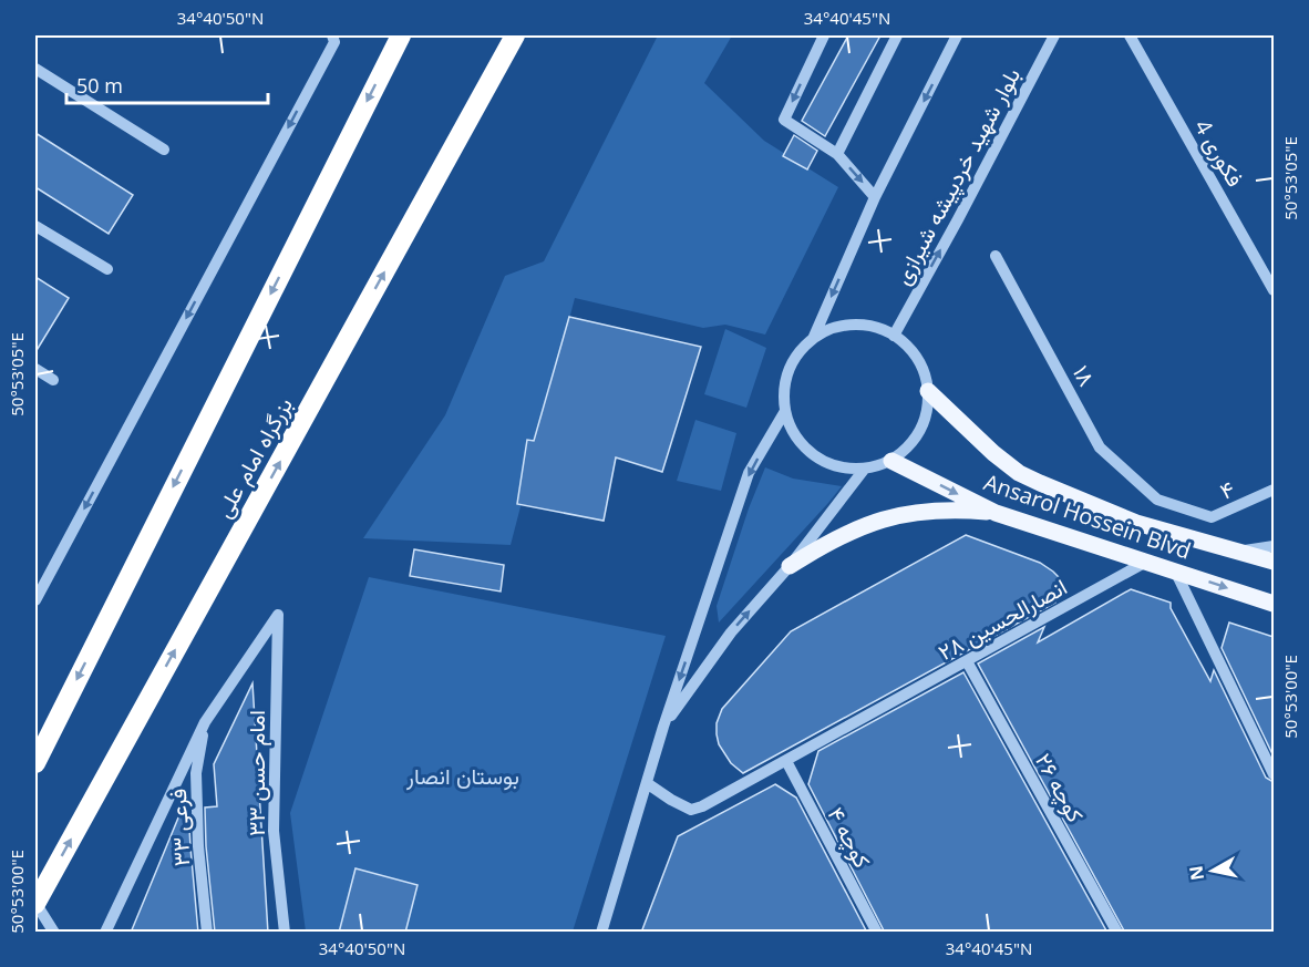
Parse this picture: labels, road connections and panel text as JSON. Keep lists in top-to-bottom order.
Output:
{
  "streets": {
    "highway": ["بزرگراه امام علی"],
    "main road": ["Ansarol Hossein Blvd"],
    "street": [
      "فکوری 4",
      "بلوار شهید خردپیشه شیرازی",
      "۱۸",
      "۴",
      "انصارالحسین ۲۸",
      "امام حسن ۳۳",
      "کوچه ۲۶",
      "فرعی ۳۳",
      "کوچه ۴"
    ]
  },
  "crossings": [
    ["بلوار شهید خردپیشه شیرازی", "Ansarol Hossein Blvd"],
    ["۱۸", "۴"],
    ["Ansarol Hossein Blvd", "انصارالحسین ۲۸"],
    ["انصارالحسین ۲۸", "کوچه ۲۶"],
    ["انصارالحسین ۲۸", "کوچه ۴"],
    ["امام حسن ۳۳", "فرعی ۳۳"]
  ],
  "parks": ["بوستان انصار"],
  "scale_bar": "50 m",
  "north": "left",
  "coordinates": [
    "34°40'50\"N",
    "34°40'45\"N",
    "50°53'05\"E",
    "50°53'00\"E"
  ]
}
